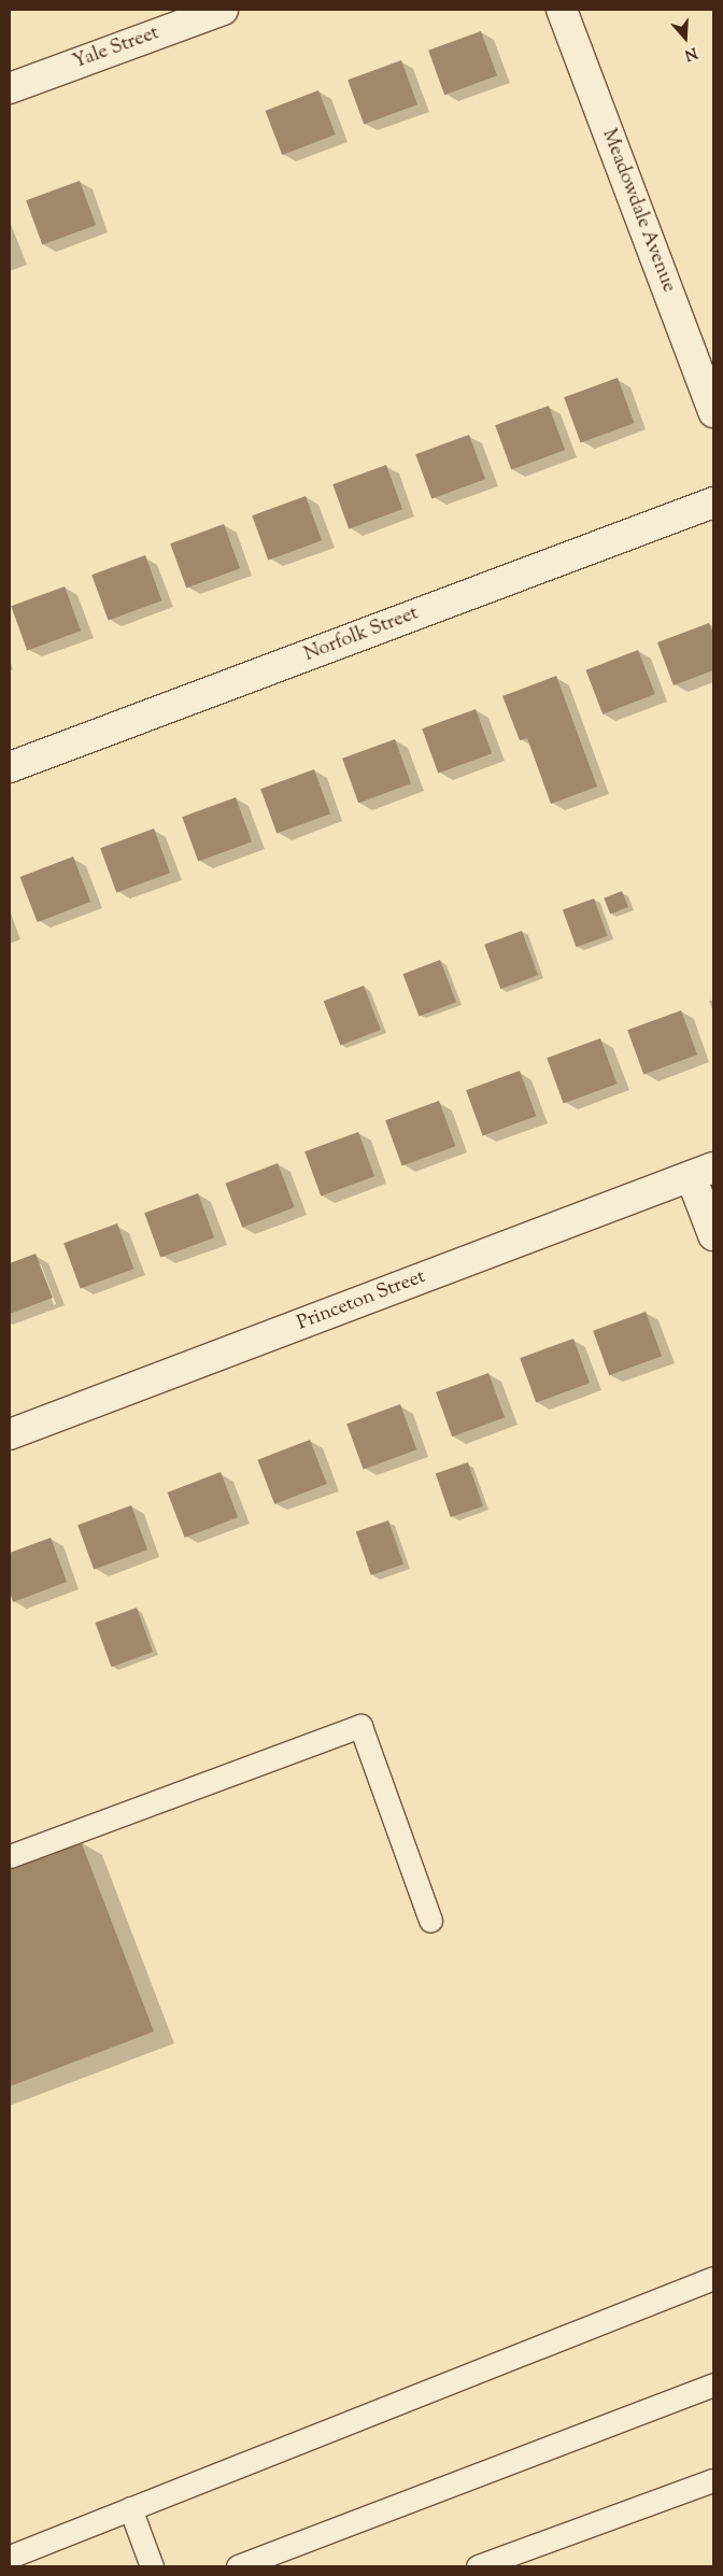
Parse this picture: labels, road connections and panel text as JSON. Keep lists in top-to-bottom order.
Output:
{
  "streets": {
    "street": [
      "Yale Street",
      "Meadowdale Avenue",
      "Norfolk Street",
      "Princeton Street"
    ]
  },
  "north": "bottom"
}
